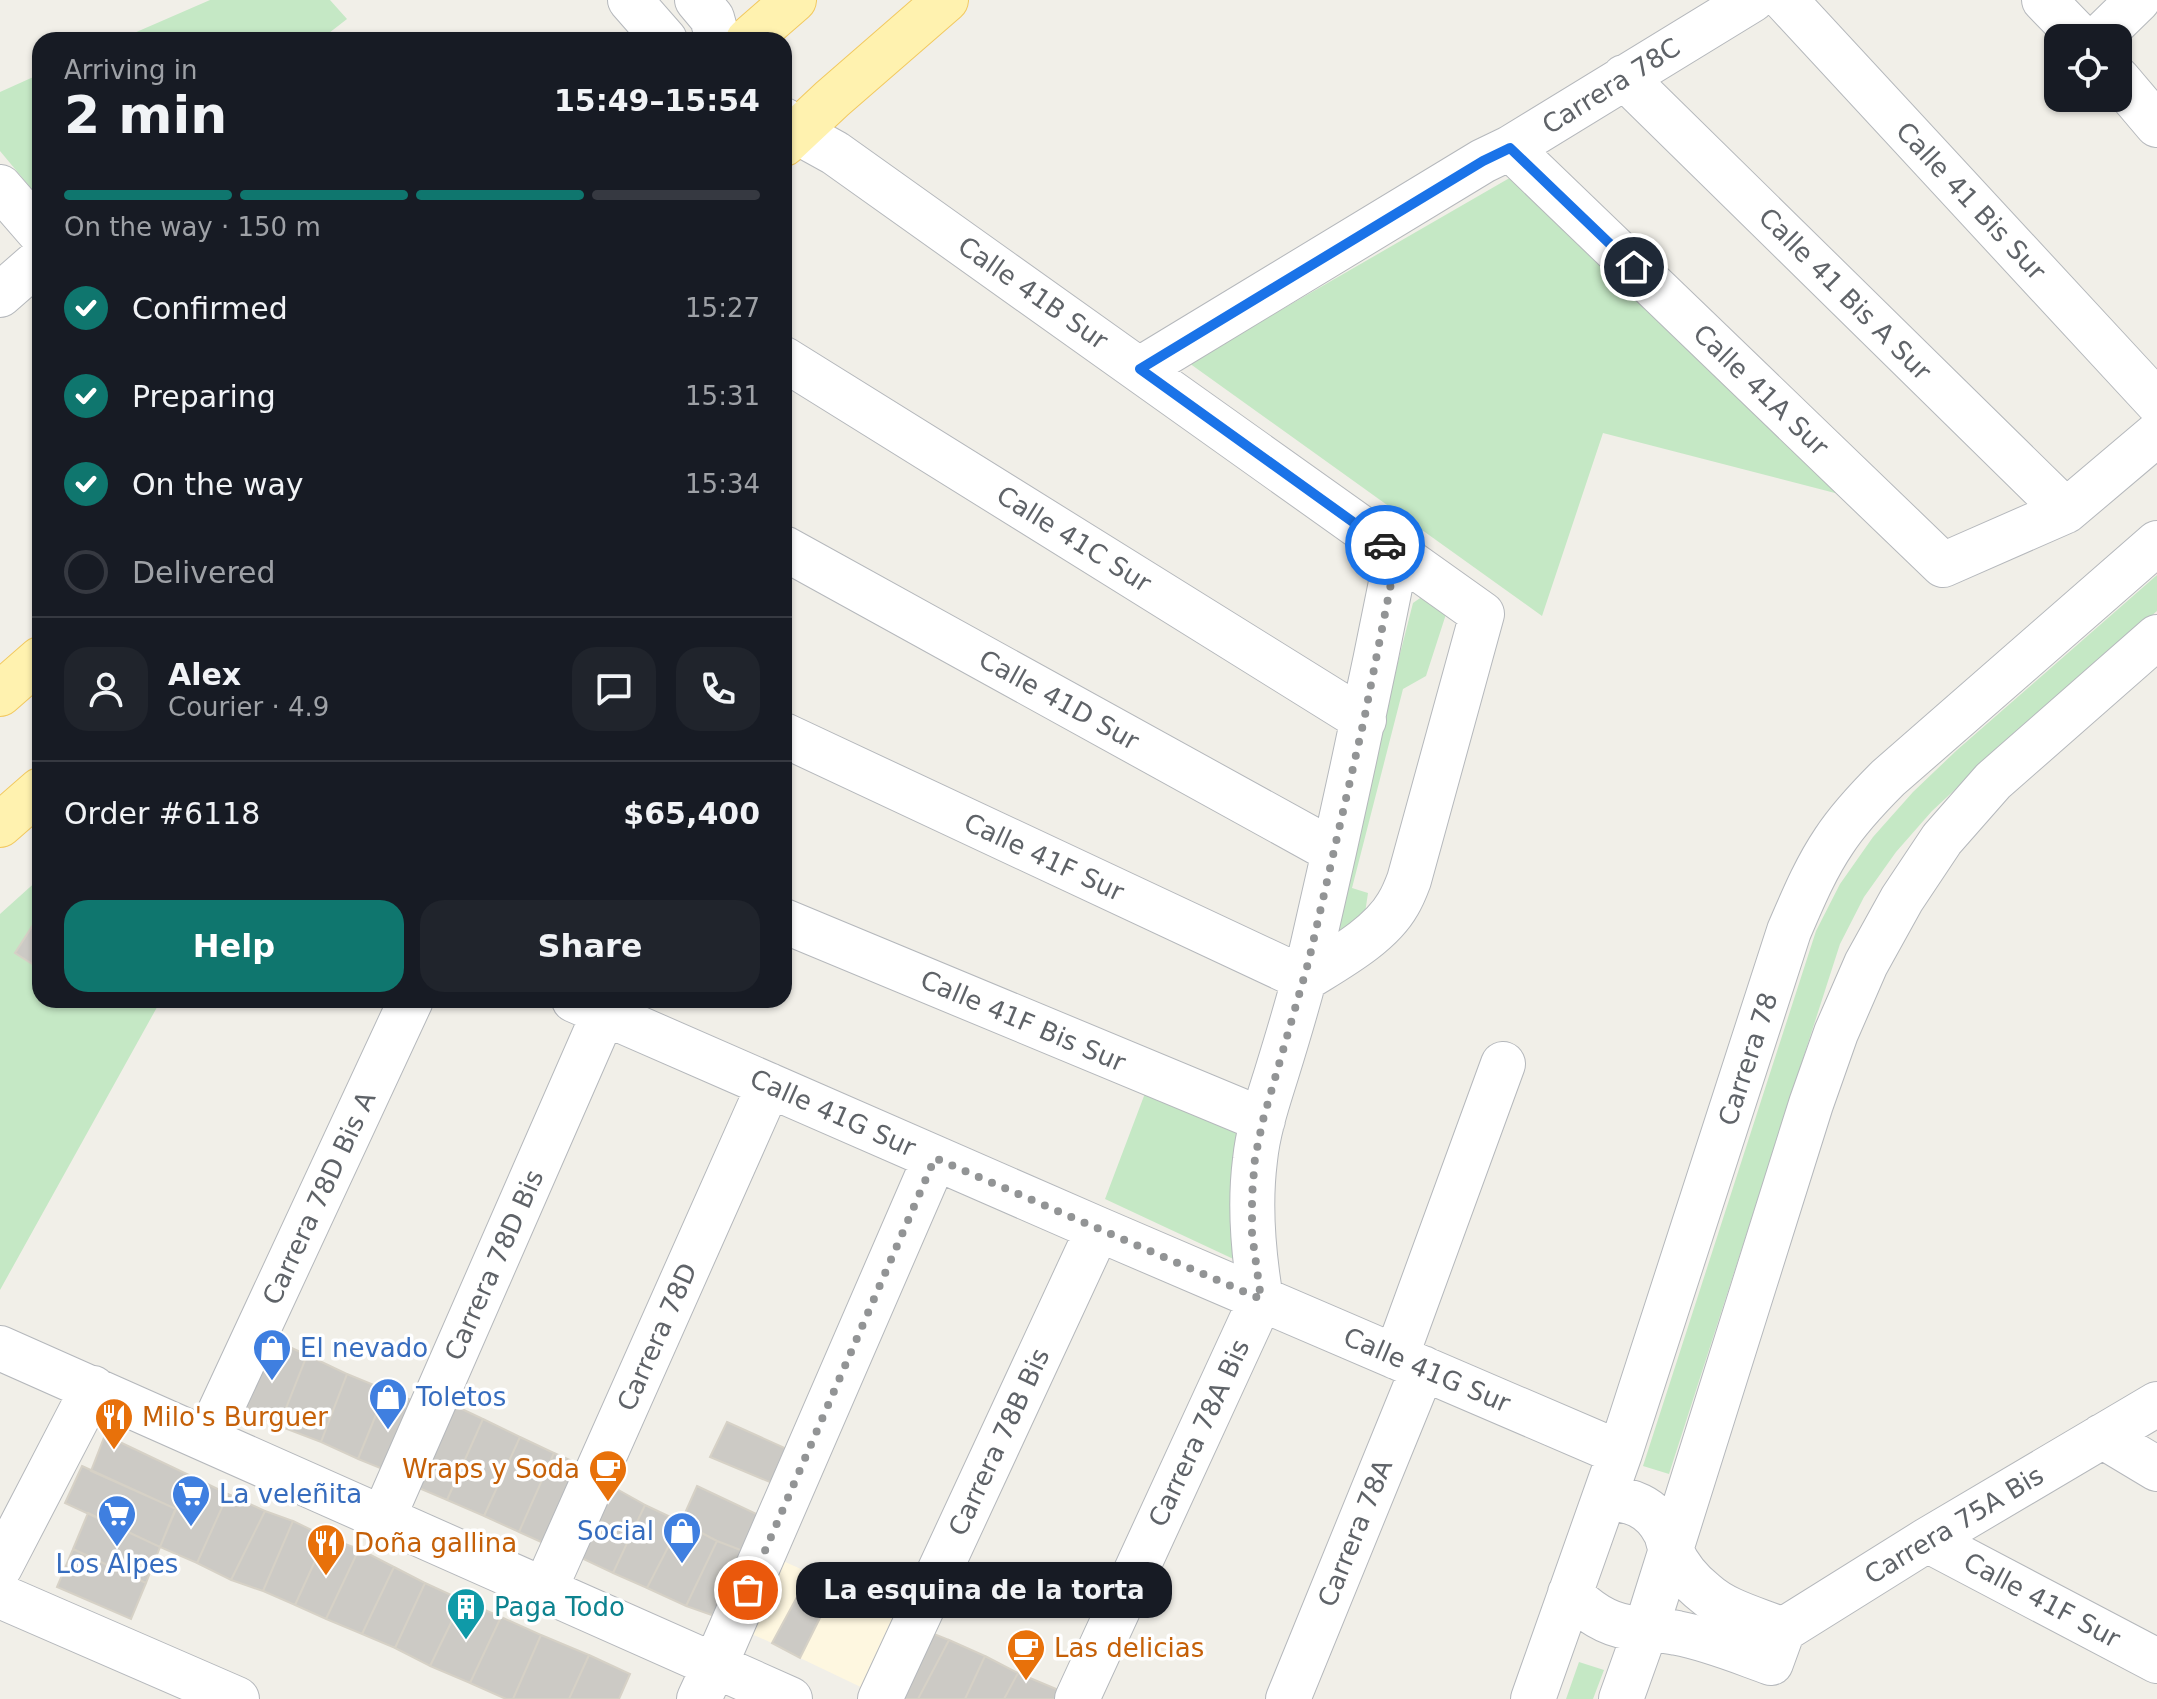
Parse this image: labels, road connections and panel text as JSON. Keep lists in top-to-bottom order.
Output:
{
  "streets": {
    "street": [
      "Carrera 78C",
      "Calle 41 Bis Sur",
      "Calle 41B Sur",
      "Calle 41 Bis A Sur",
      "Calle 41A Sur",
      "Calle 41C Sur",
      "Calle 41D Sur",
      "Calle 41F Sur",
      "Calle 41F Bis Sur",
      "Carrera 78",
      "Calle 41G Sur",
      "Carrera 78D Bis A",
      "Carrera 78D Bis",
      "Carrera 78D",
      "Carrera 78A Bis",
      "Carrera 78B Bis",
      "Carrera 75A Bis",
      "Carrera 78A"
    ]
  },
  "crossings": [
    ["Carrera 78C", "Calle 41B Sur"],
    ["Carrera 78C", "Calle 41 Bis A Sur"],
    ["Carrera 78C", "Calle 41A Sur"],
    ["Calle 41B Sur", "Calle 41F Sur"],
    ["Calle 41 Bis A Sur", "Calle 41A Sur"],
    ["Calle 41F Sur", "Carrera 75A Bis"],
    ["Carrera 78", "Calle 41G Sur"],
    ["Calle 41G Sur", "Carrera 78D"],
    ["Calle 41G Sur", "Carrera 78A Bis"],
    ["Calle 41G Sur", "Carrera 78B Bis"],
    ["Calle 41G Sur", "Carrera 78A"]
  ],
  "places": {
    "shop": ["El nevado", "Toletos", "Social"],
    "restaurant": ["Milo's Burguer", "Doña gallina"],
    "cafe": ["Wraps y Soda", "Las delicias"],
    "supermarket": ["La veleñita", "Los Alpes"],
    "other": ["La esquina de la torta"],
    "building": ["Paga Todo"]
  },
  "page": {
    "heading": ["2 min", "Arriving in", "15:49–15:54"],
    "panel": [
      "Alex",
      "Courier · 4.9",
      "Order #6118",
      "$65,400"
    ],
    "bar": "On the way · 150 m",
    "list": [
      ["Confirmed", "15:27"],
      ["Preparing", "15:31"],
      ["On the way", "15:34"],
      "Delivered"
    ],
    "buttons": ["Help", "Share"],
    "bubble": "La esquina de la torta"
  }
}
